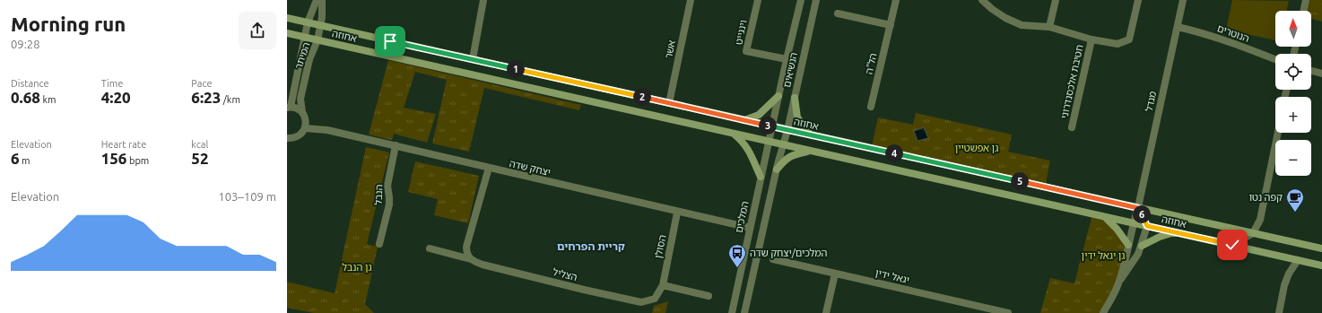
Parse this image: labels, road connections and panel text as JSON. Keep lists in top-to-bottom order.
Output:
{
  "streets": {
    "main road": ["אחוזה"],
    "street": [
      "וינגייט",
      "הנוטרים",
      "אשר",
      "המיתר",
      "הל\"ה",
      "הנשיאים",
      "חטיבת אלכסנדרוני",
      "מגדל",
      "יצחק שדה",
      "הנבל",
      "המלכים",
      "הסולן",
      "הצליל",
      "יגאל ידין"
    ]
  },
  "crossings": [
    ["וינגייט", "הנשיאים"],
    ["הנוטרים", "מגדל"],
    ["אחוזה", "אשר"],
    ["אחוזה", "המיתר"],
    ["אחוזה", "הנשיאים"],
    ["אחוזה", "מגדל"],
    ["אחוזה", "המלכים"],
    ["המיתר", "יצחק שדה"],
    ["הנשיאים", "המלכים"],
    ["יצחק שדה", "הנבל"],
    ["יצחק שדה", "המלכים"],
    ["יצחק שדה", "הסולן"],
    ["הסולן", "הצליל"]
  ],
  "districts": ["קריית הפרחים"],
  "parks": ["גן אפשטיין", "גן יגאל ידין", "גן הנבל"],
  "places": {
    "cafe": ["קפה נטו"],
    "bus stop": ["המלכים/יצחק שדה"]
  },
  "north": "top",
  "page": {
    "heading": ["Morning run", "09:28"],
    "map_buttons": ["+", "−"],
    "pins": [
      "1",
      "2",
      "3",
      "4",
      "5",
      "6"
    ],
    "stats": [
      ["Distance", "0.68 km"],
      ["Time", "4:20"],
      ["Pace", "6:23 /km"],
      ["Elevation", "6 m"],
      ["Heart rate", "156 bpm"],
      ["kcal", "52"]
    ],
    "chart": ["Elevation", "103–109 m"]
  }
}
